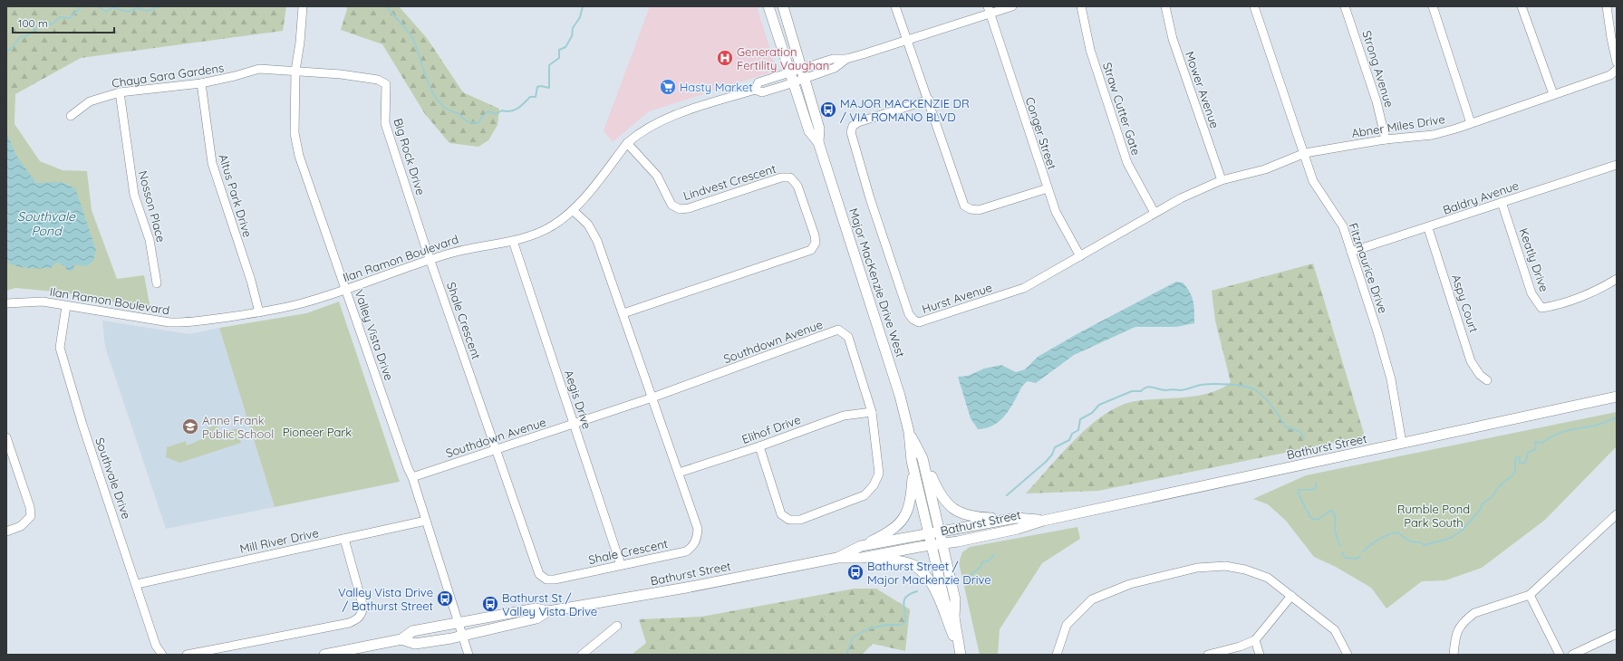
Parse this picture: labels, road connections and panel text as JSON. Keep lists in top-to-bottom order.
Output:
{
  "streets": {
    "main road": ["Major MacKenzie Drive West", "Bathurst Street"],
    "street": [
      "Strong Avenue",
      "Chaya Sara Gardens",
      "Mower Avenue",
      "Straw Cutter Gate",
      "Abner Miles Drive",
      "Conger Street",
      "Big Rock Drive",
      "Lindvest Crescent",
      "Altus Park Drive",
      "Baldry Avenue",
      "Nosson Place",
      "Ilan Ramon Boulevard",
      "Keatly Drive",
      "Fitzmaurice Drive",
      "Hurst Avenue",
      "Aspy Court",
      "Shale Crescent",
      "Valley Vista Drive",
      "Southdown Avenue",
      "Aegis Drive",
      "Elihof Drive",
      "Southvale Drive",
      "Mill River Drive"
    ]
  },
  "crossings": [
    ["Strong Avenue", "Abner Miles Drive"],
    ["Chaya Sara Gardens", "Big Rock Drive"],
    ["Chaya Sara Gardens", "Altus Park Drive"],
    ["Chaya Sara Gardens", "Nosson Place"],
    ["Chaya Sara Gardens", "Valley Vista Drive"],
    ["Mower Avenue", "Abner Miles Drive"],
    ["Mower Avenue", "Hurst Avenue"],
    ["Straw Cutter Gate", "Hurst Avenue"],
    ["Abner Miles Drive", "Fitzmaurice Drive"],
    ["Abner Miles Drive", "Hurst Avenue"],
    ["Conger Street", "Hurst Avenue"],
    ["Big Rock Drive", "Ilan Ramon Boulevard"],
    ["Big Rock Drive", "Shale Crescent"],
    ["Big Rock Drive", "Valley Vista Drive"],
    ["Lindvest Crescent", "Ilan Ramon Boulevard"],
    ["Lindvest Crescent", "Shale Crescent"],
    ["Altus Park Drive", "Ilan Ramon Boulevard"],
    ["Baldry Avenue", "Keatly Drive"],
    ["Baldry Avenue", "Fitzmaurice Drive"],
    ["Baldry Avenue", "Aspy Court"],
    ["Ilan Ramon Boulevard", "Major MacKenzie Drive West"],
    ["Ilan Ramon Boulevard", "Shale Crescent"],
    ["Ilan Ramon Boulevard", "Valley Vista Drive"],
    ["Ilan Ramon Boulevard", "Aegis Drive"],
    ["Ilan Ramon Boulevard", "Southvale Drive"],
    ["Fitzmaurice Drive", "Bathurst Street"],
    ["Major MacKenzie Drive West", "Bathurst Street"],
    ["Shale Crescent", "Southdown Avenue"],
    ["Shale Crescent", "Aegis Drive"],
    ["Shale Crescent", "Elihof Drive"],
    ["Valley Vista Drive", "Southdown Avenue"],
    ["Valley Vista Drive", "Bathurst Street"],
    ["Valley Vista Drive", "Mill River Drive"],
    ["Southdown Avenue", "Aegis Drive"],
    ["Southdown Avenue", "Elihof Drive"],
    ["Southvale Drive", "Mill River Drive"]
  ],
  "water": ["Southvale Pond"],
  "parks": ["Pioneer Park", "Rumble Pond Park South"],
  "places": {
    "hospital": ["Generation Fertility Vaughan"],
    "supermarket": ["Hasty Market"],
    "bus stop": [
      "MAJOR MACKENZIE DR / VIA ROMANO BLVD",
      "Bathurst Street / Major Mackenzie Drive",
      "Valley Vista Drive / Bathurst Street",
      "Bathurst St / Valley Vista Drive"
    ],
    "school or university": ["Anne Frank Public School"]
  },
  "scale_bar": "100 m"
}
